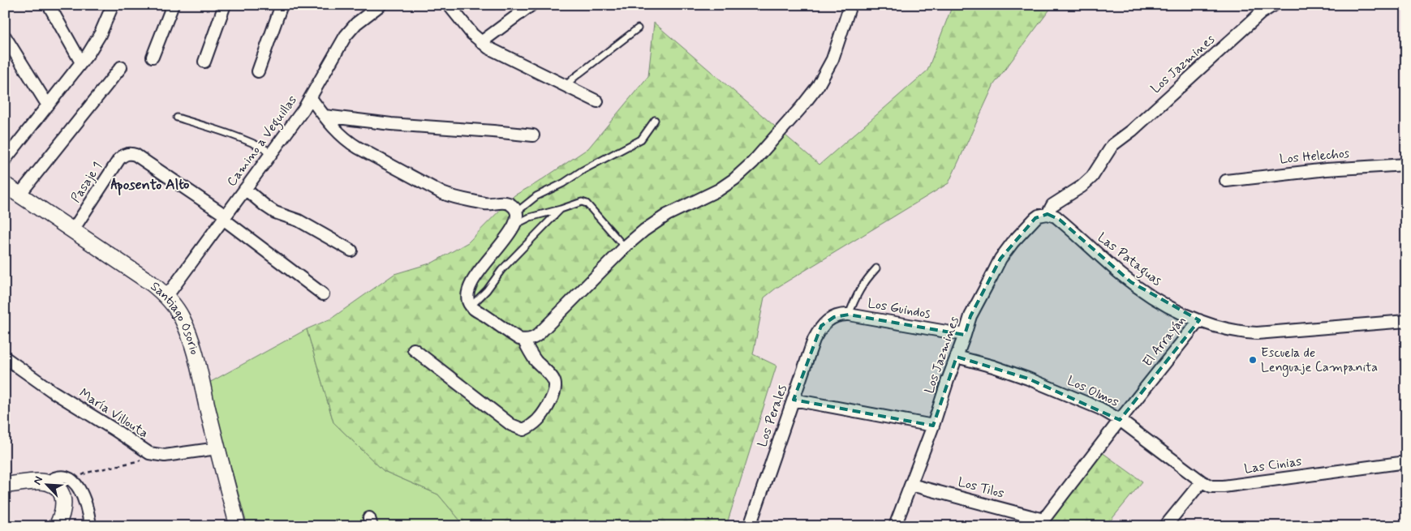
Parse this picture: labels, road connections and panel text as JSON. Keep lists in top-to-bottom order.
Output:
{
  "streets": {
    "street": [
      "Los Jazmines",
      "Camino a Veguillas",
      "Los Helechos",
      "Pasaje 1",
      "Las Pataguas",
      "Los Guindos",
      "Santiago Osorio",
      "El Arrayán",
      "Los Olmos",
      "María Villouta",
      "Los Perales",
      "Las Cinias",
      "Los Tilos"
    ]
  },
  "crossings": [
    ["Los Jazmines", "Las Pataguas"],
    ["Los Jazmines", "Los Guindos"],
    ["Los Jazmines", "Los Olmos"],
    ["Los Jazmines", "Los Tilos"],
    ["Camino a Veguillas", "Pasaje 1"],
    ["Camino a Veguillas", "Santiago Osorio"],
    ["Pasaje 1", "Santiago Osorio"],
    ["Las Pataguas", "El Arrayán"],
    ["Los Guindos", "Los Perales"],
    ["Santiago Osorio", "María Villouta"],
    ["El Arrayán", "Los Olmos"],
    ["El Arrayán", "Los Tilos"],
    ["Los Olmos", "Las Cinias"]
  ],
  "districts": ["Aposento Alto"],
  "places": ["Escuela de Lenguaje Campanita"],
  "north": "top left"
}
